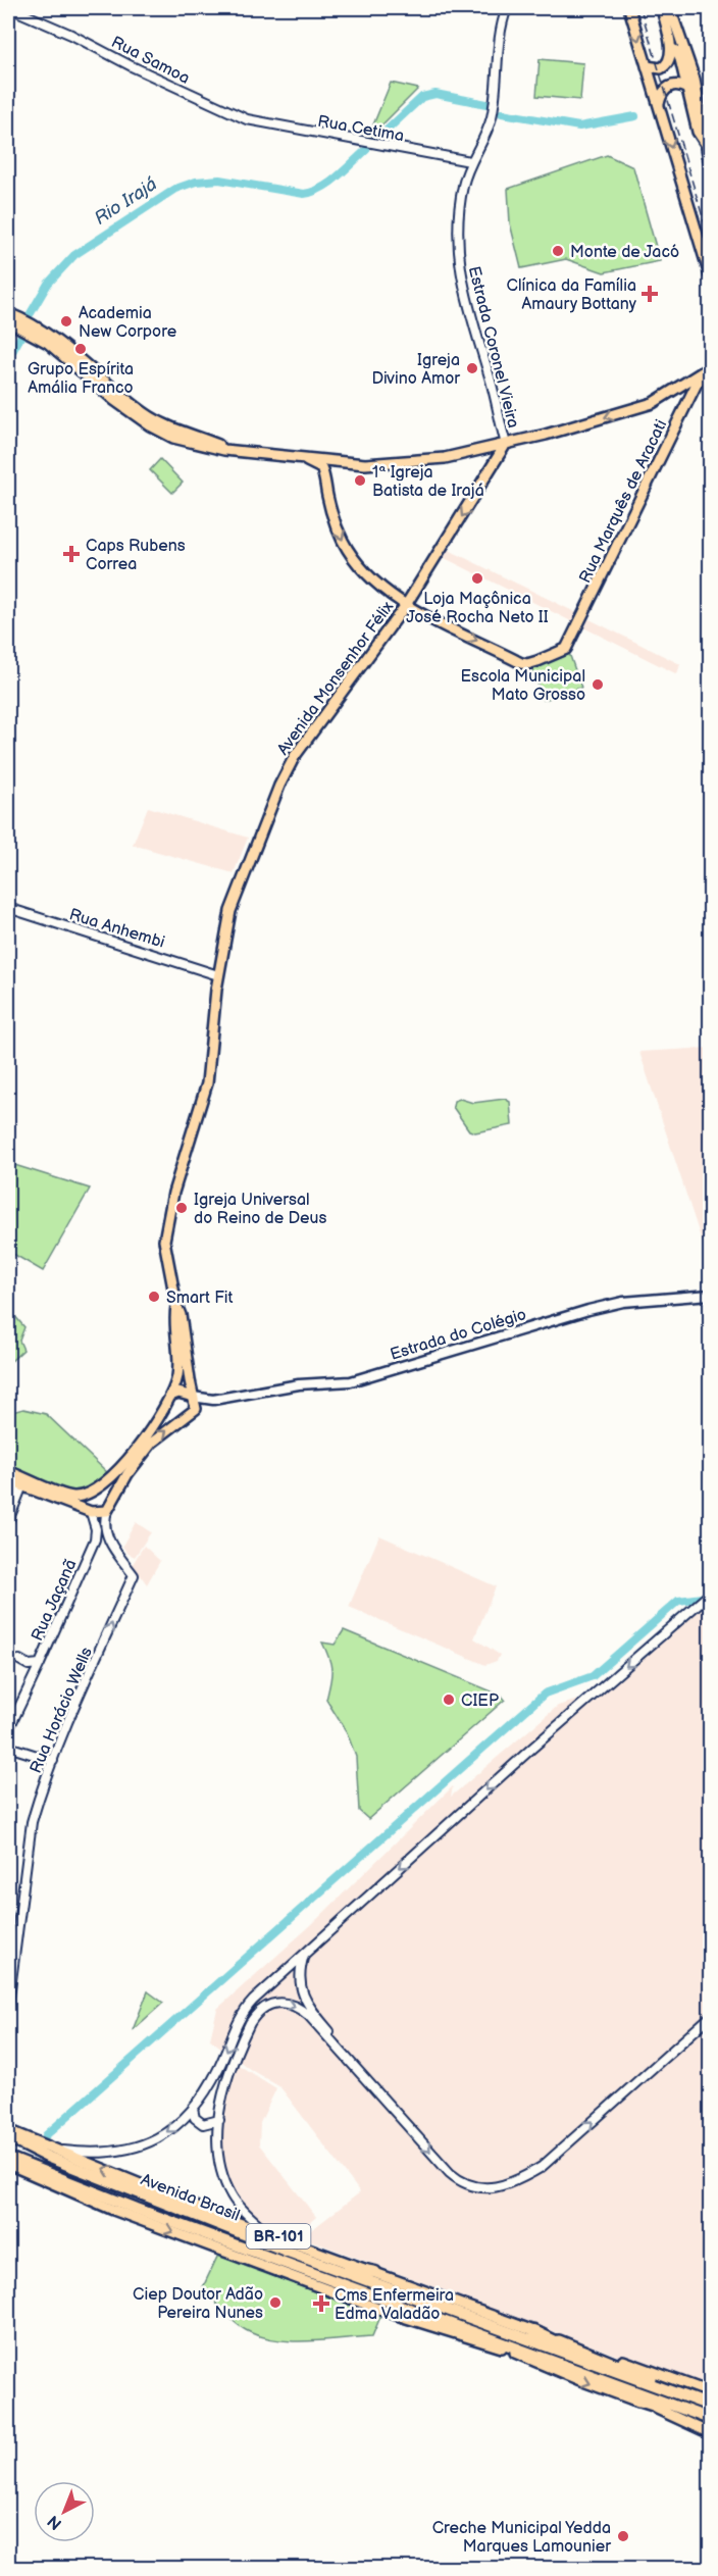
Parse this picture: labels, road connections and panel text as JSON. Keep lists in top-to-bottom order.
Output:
{
  "streets": {
    "highway": ["Avenida Brasil", "BR-101"],
    "main road": ["Rua Marquês de Aracati", "Avenida Monsenhor Félix", "Estrada do Colégio"],
    "street": [
      "Rua Samoa",
      "Rua Cetima",
      "Estrada Coronel Vieira",
      "Rua Anhembi",
      "Rua Jaçanã",
      "Rua Horácio Wells"
    ]
  },
  "crossings": [
    ["Rua Samoa", "Rua Cetima"],
    ["Rua Cetima", "Estrada Coronel Vieira"],
    ["Estrada Coronel Vieira", "Avenida Monsenhor Félix"],
    ["Avenida Monsenhor Félix", "Rua Anhembi"],
    ["Avenida Monsenhor Félix", "Estrada do Colégio"]
  ],
  "one_way": ["Rua Horácio Wells"],
  "water": ["Rio Irajá"],
  "places": {
    "other": [
      "Monte de Jacó",
      "Academia New Corpore",
      "Grupo Espírita Amália Franco",
      "Igreja Divino Amor",
      "1ª Igreja Batista de Irajá",
      "Loja Maçônica José Rocha Neto II",
      "Escola Municipal Mato Grosso",
      "Igreja Universal do Reino de Deus",
      "Smart Fit",
      "CIEP",
      "Ciep Doutor Adão Pereira Nunes",
      "Creche Municipal Yedda Marques Lamounier"
    ],
    "health": ["Clínica da Família Amaury Bottany", "Caps Rubens Correa", "Cms Enfermeira Edma Valadão"]
  },
  "north": "bottom left"
}
